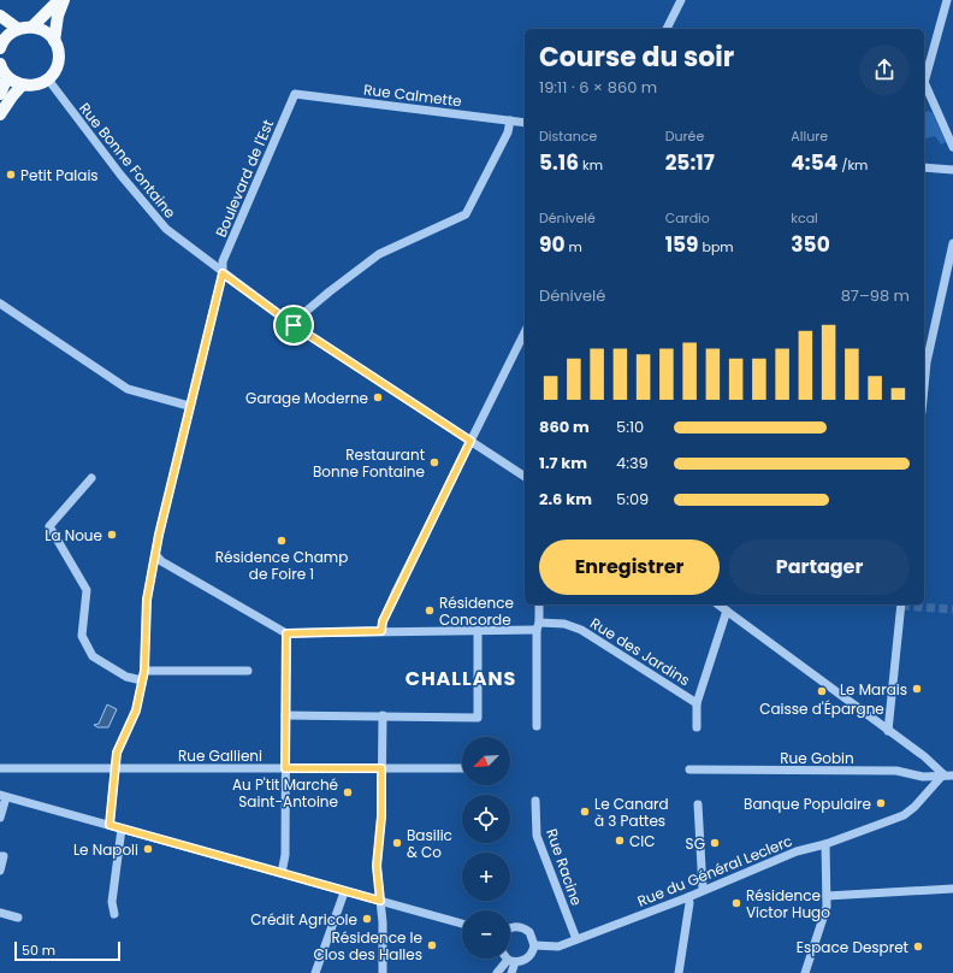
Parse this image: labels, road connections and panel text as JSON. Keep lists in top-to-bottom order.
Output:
{
  "streets": {
    "street": [
      "Rue Calmette",
      "Rue Bonne Fontaine",
      "Boulevard de l'Est",
      "Rue des Jardins",
      "Rue Gallieni",
      "Rue Gobin",
      "Rue Racine",
      "Rue du Général Leclerc"
    ]
  },
  "crossings": [
    ["Rue Calmette", "Boulevard de l'Est"],
    ["Rue Bonne Fontaine", "Boulevard de l'Est"],
    ["Boulevard de l'Est", "Rue Gallieni"],
    ["Rue Gobin", "Rue du Général Leclerc"],
    ["Rue Racine", "Rue du Général Leclerc"]
  ],
  "districts": ["CHALLANS"],
  "places": [
    "Petit Palais",
    "Garage Moderne",
    "Restaurant Bonne Fontaine",
    "La Noue",
    "Résidence Champ de Foire 1",
    "Résidence Concorde",
    "Le Marais",
    "Caisse d'Épargne",
    "Au P'tit Marché Saint-Antoine",
    "Banque Populaire",
    "Le Canard à 3 Pattes",
    "CIC",
    "Basilic & Co",
    "SG",
    "Le Napoli",
    "Résidence Victor Hugo",
    "Crédit Agricole",
    "Résidence le Clos des Halles",
    "Espace Despret"
  ],
  "scale_bar": "50 m",
  "north": "bottom left",
  "page": {
    "heading": ["Course du soir", "19:11 · 6 × 860 m"],
    "stats": [
      ["Distance", "5.16 km"],
      ["Durée", "25:17"],
      ["Allure", "4:54 /km"],
      ["Dénivelé", "90 m"],
      ["Cardio", "159 bpm"],
      ["kcal", "350"]
    ],
    "chart": ["Dénivelé", "87–98 m"],
    "list": [
      {
        "name": "860 m",
        "note": "5:10"
      },
      {
        "name": "1.7 km",
        "note": "4:39"
      },
      {
        "name": "2.6 km",
        "note": "5:09"
      }
    ],
    "buttons": ["Enregistrer", "Partager"],
    "map_buttons": ["+", "−"],
    "scale": "50 m"
  }
}
